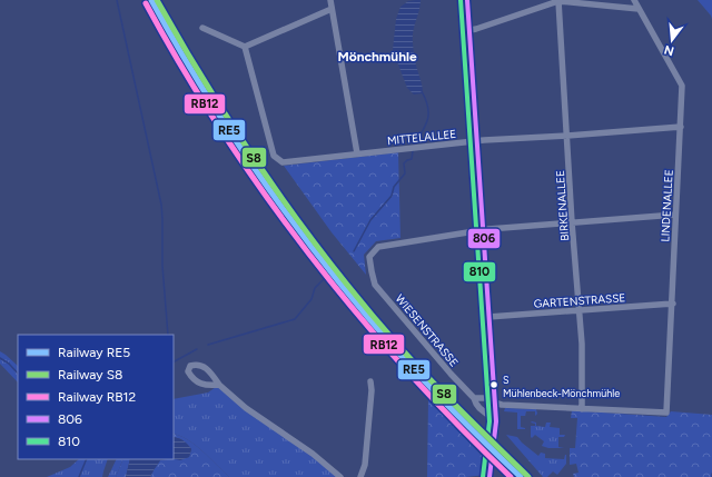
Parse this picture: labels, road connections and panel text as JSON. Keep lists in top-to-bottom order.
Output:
{
  "streets": {
    "street": [
      "MITTELALLEE",
      "BIRKENALLEE",
      "LINDENALLEE",
      "GARTENSTRASSE",
      "WIESENSTRASSE"
    ]
  },
  "crossings": [
    ["MITTELALLEE", "BIRKENALLEE"],
    ["MITTELALLEE", "LINDENALLEE"],
    ["BIRKENALLEE", "LINDENALLEE"],
    ["BIRKENALLEE", "GARTENSTRASSE"],
    ["LINDENALLEE", "GARTENSTRASSE"]
  ],
  "districts": ["Mönchmühle"],
  "places": ["S Mühlenbeck-Mönchmühle"],
  "lines": [
    "rail line RE5",
    "rail line S8",
    "transit line 806",
    "transit line 810",
    "rail line RB12"
  ],
  "legend": [
    "Railway RE5",
    "Railway S8",
    "Railway RB12",
    "806",
    "810"
  ],
  "north": "bottom"
}
